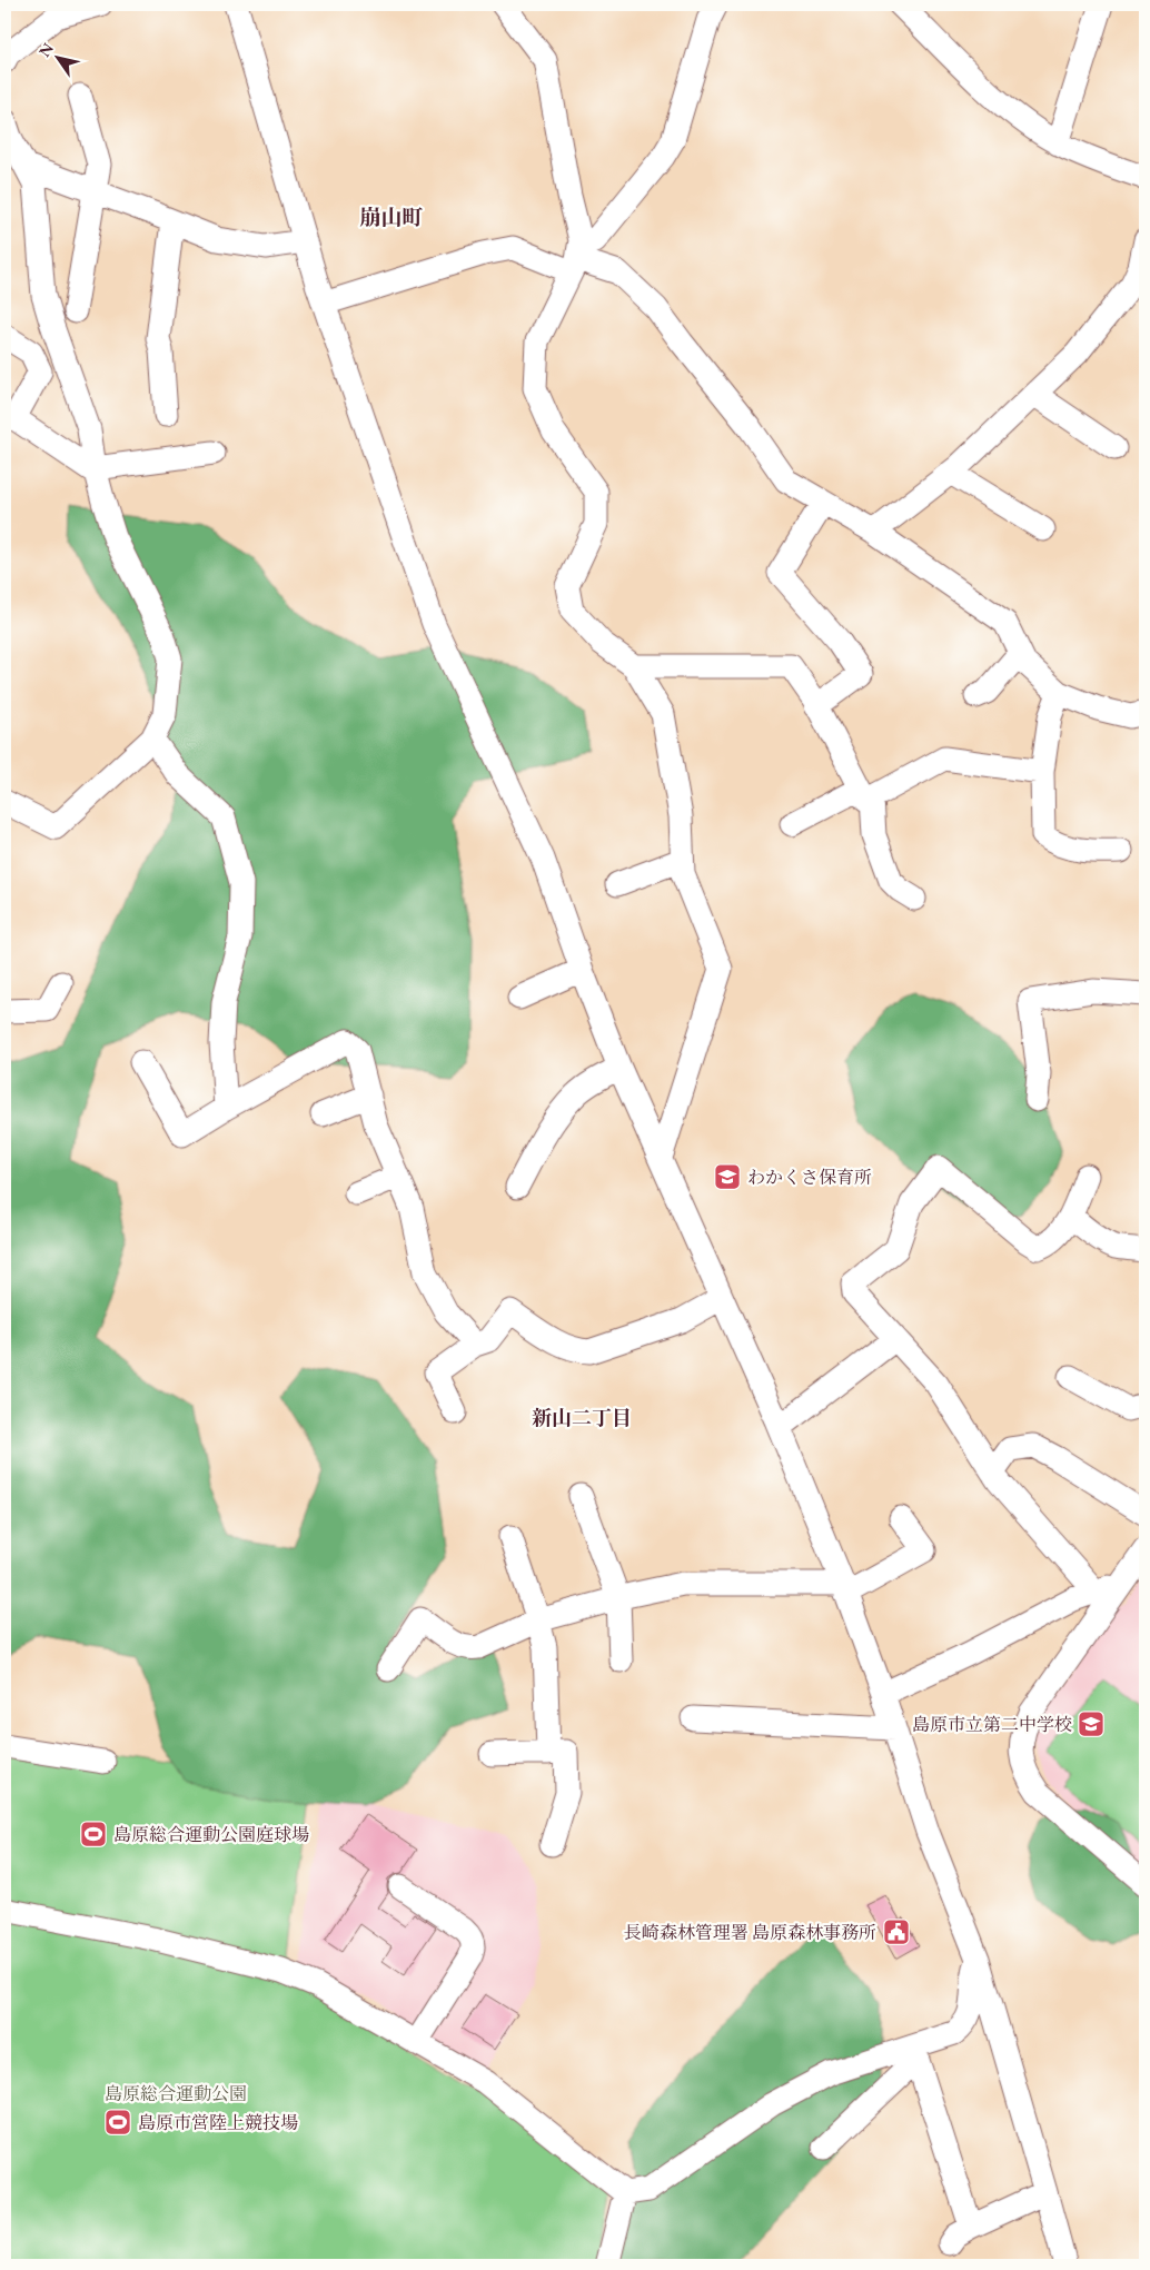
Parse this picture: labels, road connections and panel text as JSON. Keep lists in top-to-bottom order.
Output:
{
  "districts": ["崩山町", "新山二丁目"],
  "parks": ["島原総合運動公園"],
  "places": {
    "school or university": ["わかくさ保育所", "島原市立第二中学校"],
    "sports": ["島原総合運動公園庭球場", "島原市営陸上競技場"],
    "public building": ["長崎森林管理署 島原森林事務所"]
  },
  "north": "top left"
}
